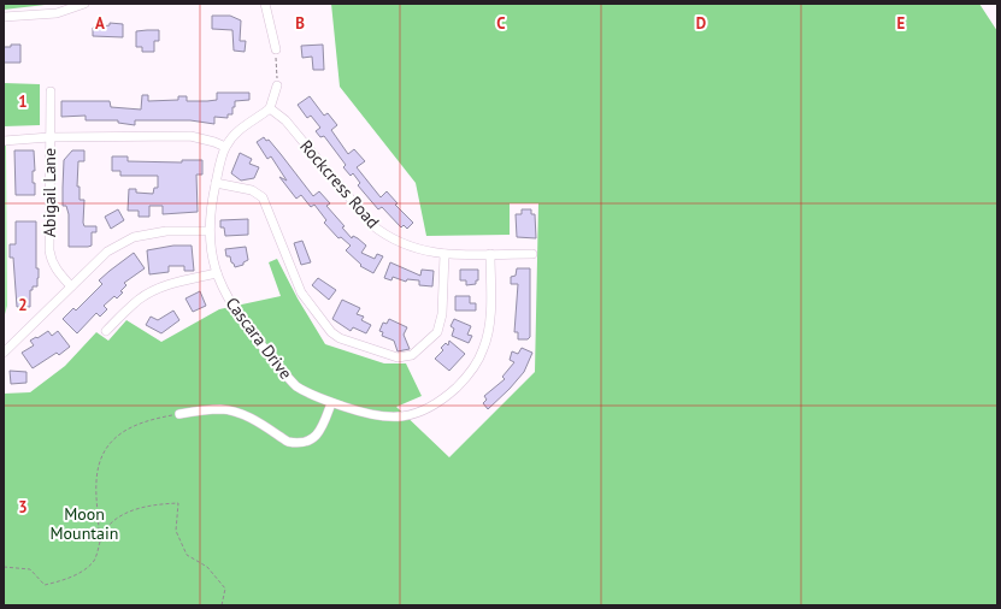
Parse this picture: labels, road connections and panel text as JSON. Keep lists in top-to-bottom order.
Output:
{
  "streets": {
    "street": ["Rockcress Road", "Abigail Lane", "Cascara Drive"]
  },
  "crossings": [
    ["Rockcress Road", "Cascara Drive"]
  ],
  "parks": ["Moon Mountain"],
  "grid": {
    "columns": [
      "A",
      "B",
      "C",
      "D",
      "E"
    ],
    "rows": ["1", "2", "3"]
  }
}
